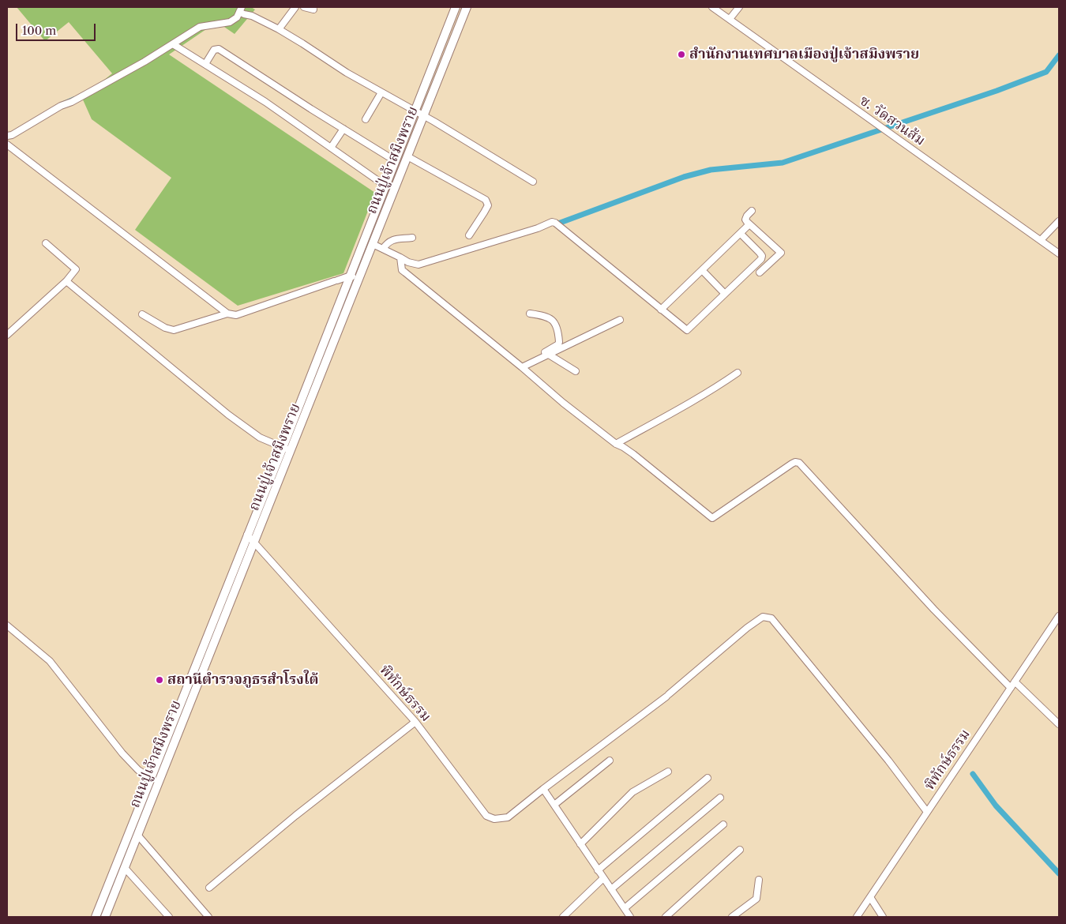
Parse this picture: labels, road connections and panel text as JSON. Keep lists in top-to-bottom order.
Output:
{
  "streets": {
    "main road": ["ถนนปู่เจ้าสมิงพราย"],
    "street": ["ซ. วัดสวนส้ม", "พิทักษ์ธรรม"]
  },
  "crossings": [
    ["ถนนปู่เจ้าสมิงพราย", "พิทักษ์ธรรม"]
  ],
  "places": ["สำนักงานเทศบาลเมืองปู่เจ้าสมิงพราย", "สถานีตำรวจภูธรสำโรงใต้"],
  "scale_bar": "100 m"
}
